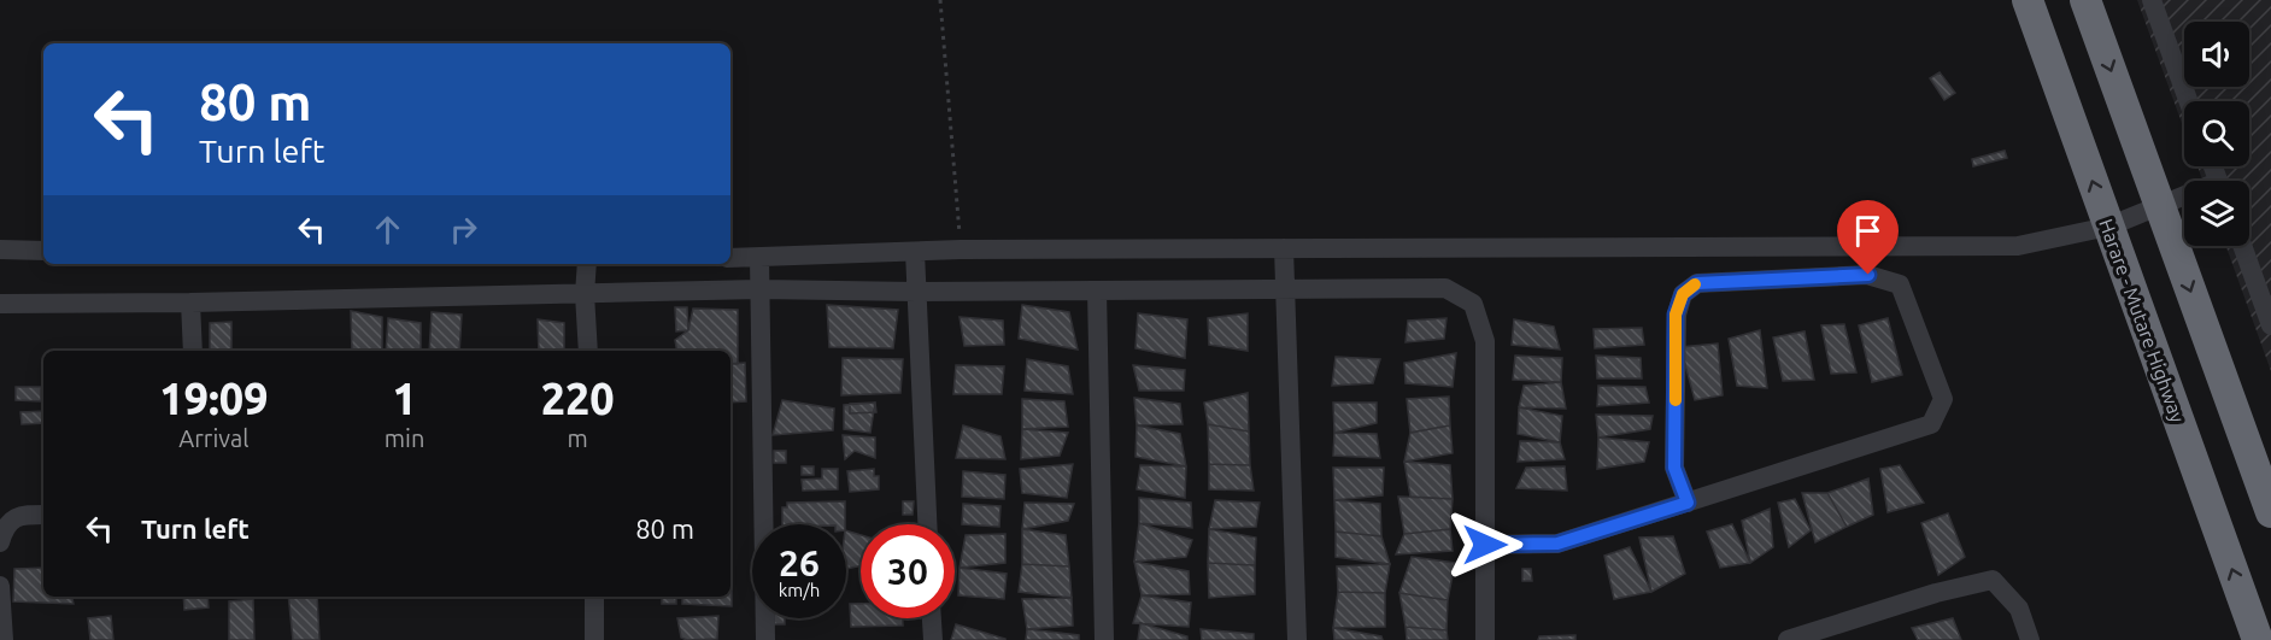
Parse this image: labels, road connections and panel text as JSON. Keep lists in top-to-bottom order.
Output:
{
  "streets": {
    "highway": ["Harare - Mutare Highway"]
  },
  "page": {
    "turn": ["80 m", "Turn left"],
    "eta": [
      "19:09",
      "Arrival",
      "1",
      "min",
      "220",
      "m"
    ],
    "list": [
      {
        "name": "Turn left",
        "value": "80 m"
      }
    ],
    "speed": "26 km/h",
    "limit": "30"
  }
}
